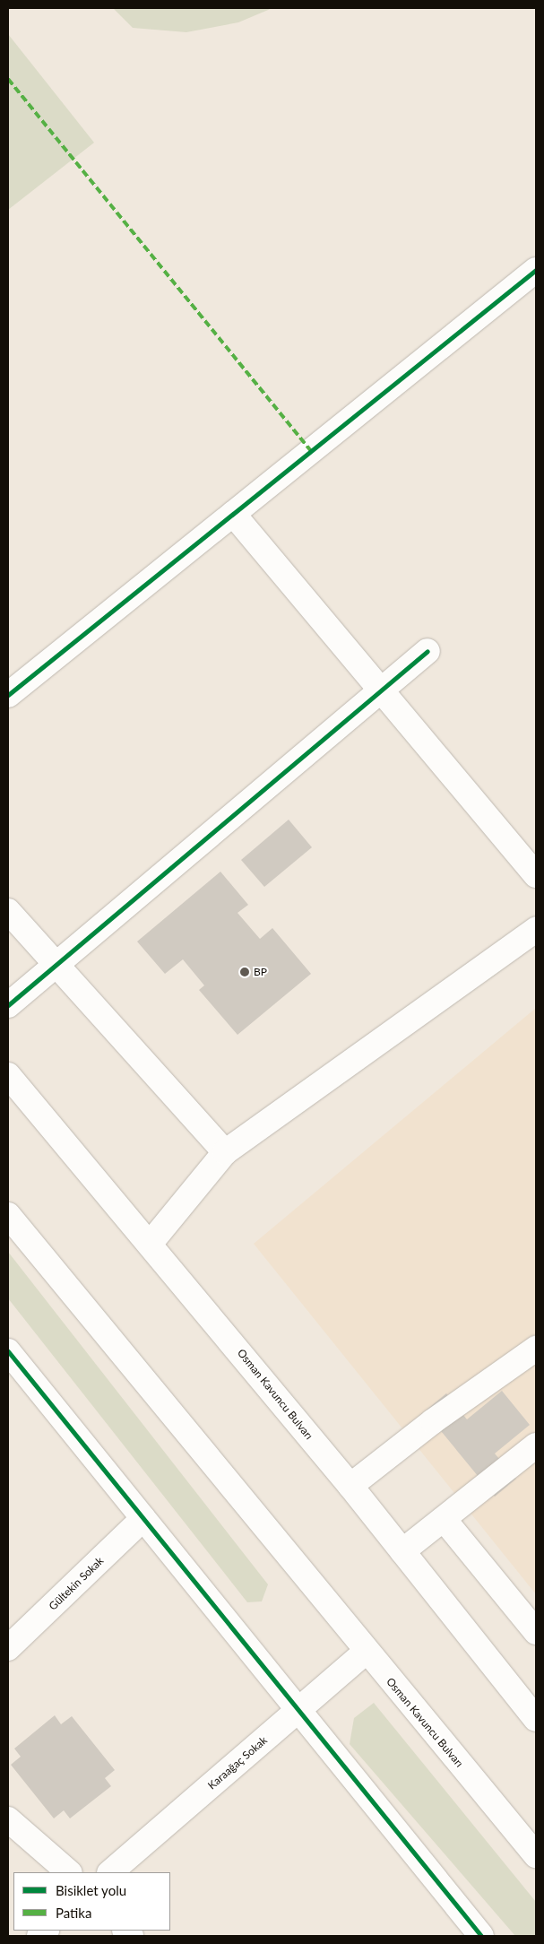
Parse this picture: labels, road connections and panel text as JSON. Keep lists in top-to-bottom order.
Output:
{
  "streets": {
    "main road": ["Osman Kavuncu Bulvarı", "Gültekin Sokak", "Karaağaç Sokak"]
  },
  "crossings": [
    ["Osman Kavuncu Bulvarı", "Karaağaç Sokak"]
  ],
  "places": ["BP"],
  "legend": ["Bisiklet yolu", "Patika"]
}
